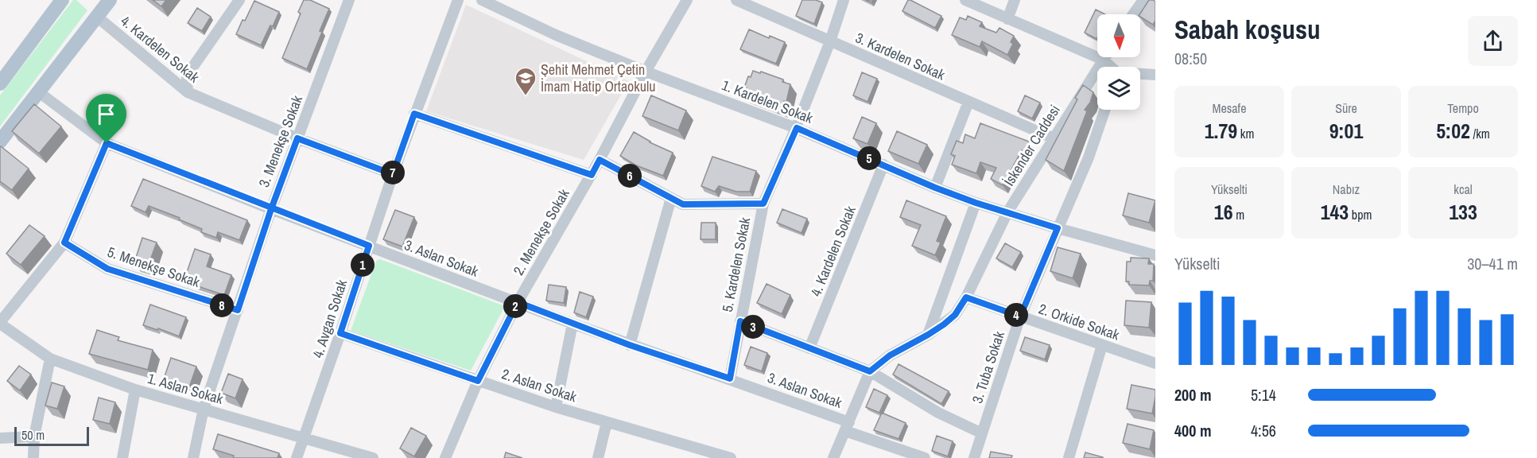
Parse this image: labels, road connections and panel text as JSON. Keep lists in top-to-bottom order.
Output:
{
  "streets": {
    "street": [
      "4. Kardelen Sokak",
      "3. Kardelen Sokak",
      "1. Kardelen Sokak",
      "3. Menekşe Sokak",
      "İskender Caddesi",
      "2. Menekşe Sokak",
      "3. Aslan Sokak",
      "5. Kardelen Sokak",
      "5. Menekşe Sokak",
      "4. Avgan Sokak",
      "2. Orkide Sokak",
      "3. Tuba Sokak",
      "2. Aslan Sokak",
      "1. Aslan Sokak"
    ]
  },
  "crossings": [
    ["4. Kardelen Sokak", "1. Kardelen Sokak"],
    ["4. Kardelen Sokak", "3. Menekşe Sokak"],
    ["4. Kardelen Sokak", "4. Avgan Sokak"],
    ["3. Kardelen Sokak", "İskender Caddesi"],
    ["3. Kardelen Sokak", "5. Kardelen Sokak"],
    ["1. Kardelen Sokak", "İskender Caddesi"],
    ["1. Kardelen Sokak", "2. Menekşe Sokak"],
    ["1. Kardelen Sokak", "5. Kardelen Sokak"],
    ["1. Kardelen Sokak", "3. Tuba Sokak"],
    ["3. Menekşe Sokak", "3. Aslan Sokak"],
    ["3. Menekşe Sokak", "5. Menekşe Sokak"],
    ["3. Menekşe Sokak", "1. Aslan Sokak"],
    ["İskender Caddesi", "3. Aslan Sokak"],
    ["İskender Caddesi", "2. Orkide Sokak"],
    ["2. Menekşe Sokak", "3. Aslan Sokak"],
    ["2. Menekşe Sokak", "2. Aslan Sokak"],
    ["3. Aslan Sokak", "5. Kardelen Sokak"],
    ["3. Aslan Sokak", "4. Avgan Sokak"],
    ["4. Avgan Sokak", "2. Aslan Sokak"],
    ["4. Avgan Sokak", "1. Aslan Sokak"],
    ["2. Orkide Sokak", "3. Tuba Sokak"]
  ],
  "places": {
    "school or university": ["Şehit Mehmet Çetin İmam Hatip Ortaokulu"]
  },
  "scale_bar": "50 m",
  "north": "bottom",
  "page": {
    "heading": ["Sabah koşusu", "08:50"],
    "stats": [
      ["Mesafe", "1.79 km"],
      ["Süre", "9:01"],
      ["Tempo", "5:02 /km"],
      ["Yükselti", "16 m"],
      ["Nabız", "143 bpm"],
      ["kcal", "133"]
    ],
    "pins": [
      "5",
      "7",
      "6",
      "1",
      "8",
      "2",
      "4",
      "3"
    ],
    "chart": ["Yükselti", "30–41 m"],
    "list": [
      {
        "name": "200 m",
        "note": "5:14"
      },
      {
        "name": "400 m",
        "note": "4:56"
      }
    ],
    "scale": "50 m"
  }
}
